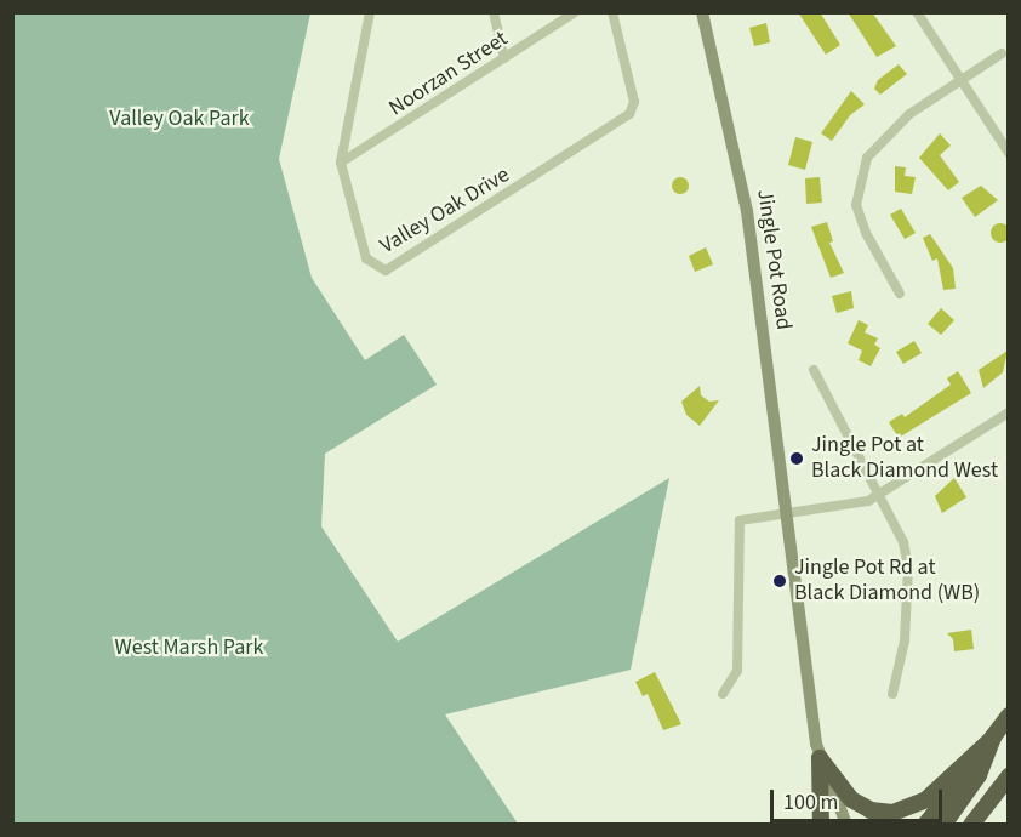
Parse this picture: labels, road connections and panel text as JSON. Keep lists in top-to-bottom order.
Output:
{
  "streets": {
    "main road": ["Jingle Pot Road"],
    "street": ["Noorzan Street", "Valley Oak Drive"]
  },
  "crossings": [
    ["Noorzan Street", "Valley Oak Drive"]
  ],
  "parks": ["Valley Oak Park", "West Marsh Park"],
  "places": ["Jingle Pot at Black Diamond West", "Jingle Pot Rd at Black Diamond (WB)"],
  "scale_bar": "100 m"
}
